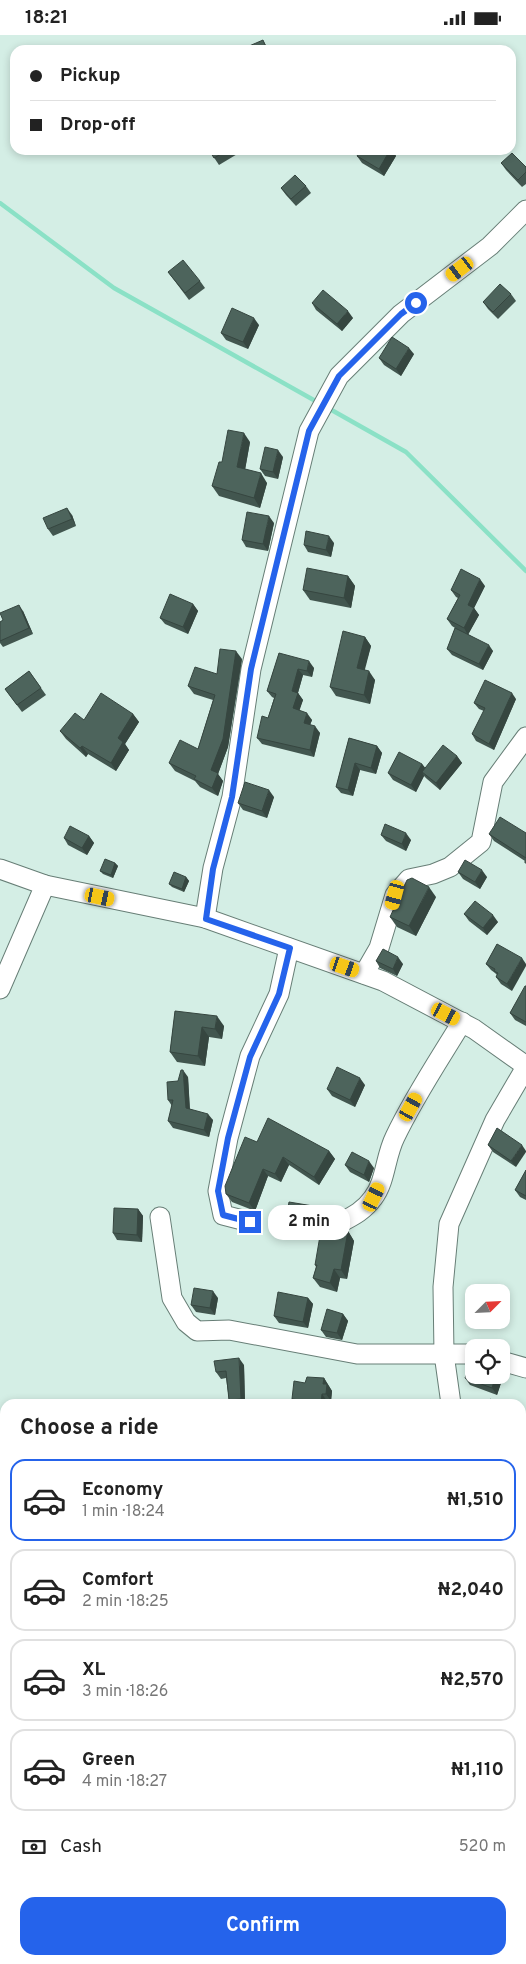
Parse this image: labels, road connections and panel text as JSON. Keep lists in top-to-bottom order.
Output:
{
  "north": "top right",
  "page": {
    "status": "18:21",
    "banner": ["Pickup", "Drop-off"],
    "bubble": "2 min",
    "heading": "Choose a ride",
    "list": [
      {
        "name": "Economy",
        "note": "1 min · 18:24",
        "value": "₦1,510"
      },
      {
        "name": "Comfort",
        "note": "2 min · 18:25",
        "value": "₦2,040"
      },
      {
        "name": "XL",
        "note": "3 min · 18:26",
        "value": "₦2,570"
      },
      {
        "name": "Green",
        "note": "4 min · 18:27",
        "value": "₦1,110"
      }
    ],
    "pay": ["Cash", "520 m"],
    "buttons": "Confirm"
  }
}
